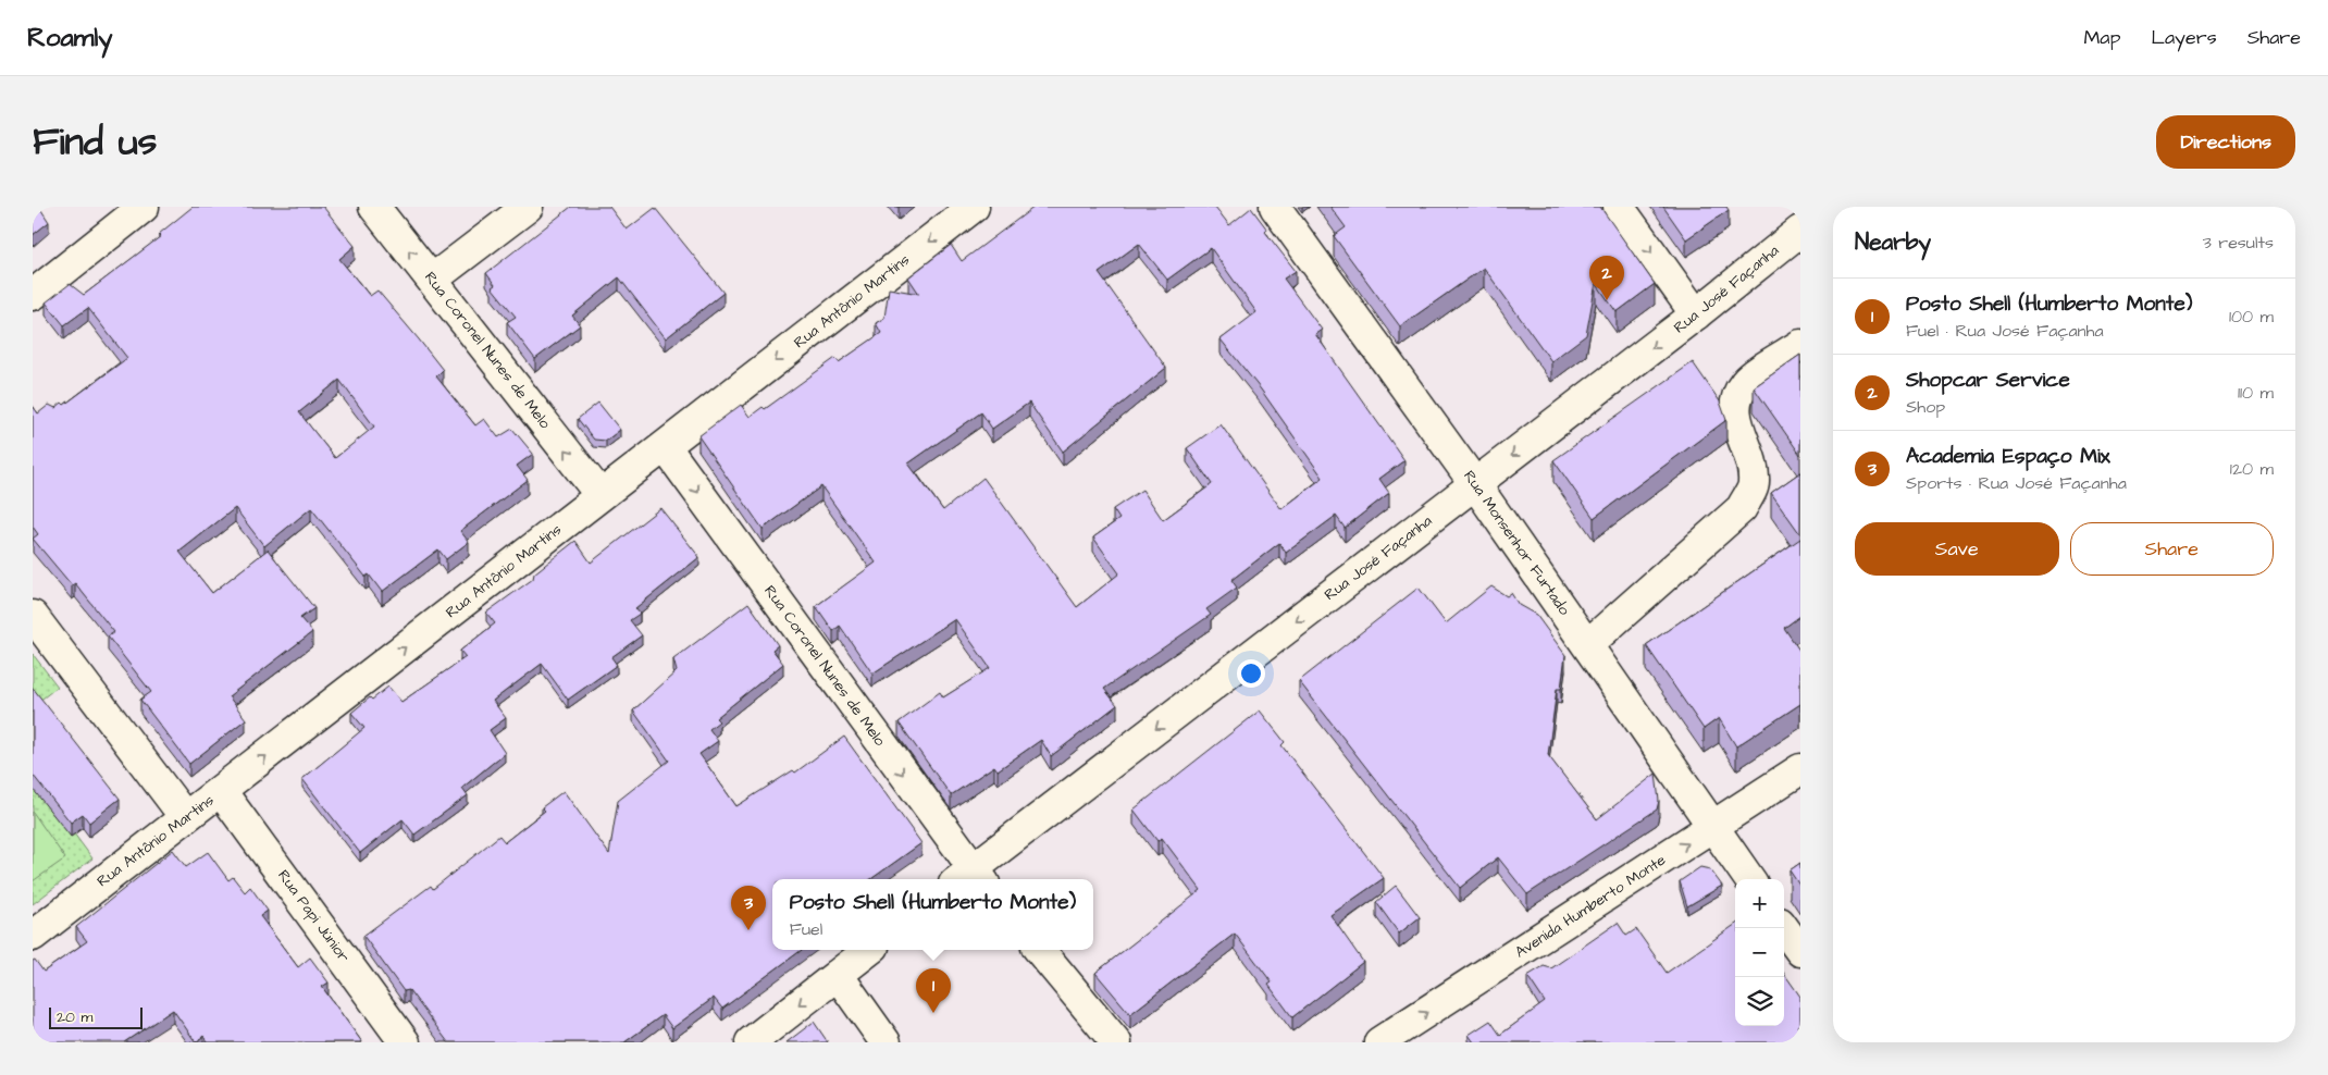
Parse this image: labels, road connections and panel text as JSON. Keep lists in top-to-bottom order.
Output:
{
  "streets": {
    "street": [
      "Rua José Façanha",
      "Rua Antônio Martins",
      "Rua Coronel Nunes de Melo",
      "Rua Monsenhor Furtado",
      "Avenida Humberto Monte",
      "Rua Papi Júnior"
    ]
  },
  "crossings": [
    ["Rua José Façanha", "Rua Coronel Nunes de Melo"],
    ["Rua José Façanha", "Rua Monsenhor Furtado"],
    ["Rua Antônio Martins", "Rua Coronel Nunes de Melo"],
    ["Rua Antônio Martins", "Rua Papi Júnior"],
    ["Rua Monsenhor Furtado", "Avenida Humberto Monte"]
  ],
  "one_way": ["Rua José Façanha", "Avenida Humberto Monte"],
  "scale_bar": "20 m",
  "page": {
    "header": "Roamly",
    "nav": ["Map", "Layers", "Share"],
    "title": "Find us",
    "buttons": [
      "Directions",
      ["Save", "Share"]
    ],
    "heading": ["Nearby", "3 results"],
    "pins": ["2", "3", "1"],
    "list": [
      {
        "mark": "1",
        "name": "Posto Shell (Humberto Monte)",
        "note": "Fuel · Rua José Façanha",
        "value": "100 m"
      },
      {
        "mark": "2",
        "name": "Shopcar Service",
        "note": "Shop",
        "value": "110 m"
      },
      {
        "mark": "3",
        "name": "Academia Espaço Mix",
        "note": "Sports · Rua José Façanha",
        "value": "120 m"
      }
    ],
    "map_buttons": ["+", "−"],
    "popup": ["Posto Shell (Humberto Monte)", "Fuel"],
    "scale": "20 m"
  }
}
